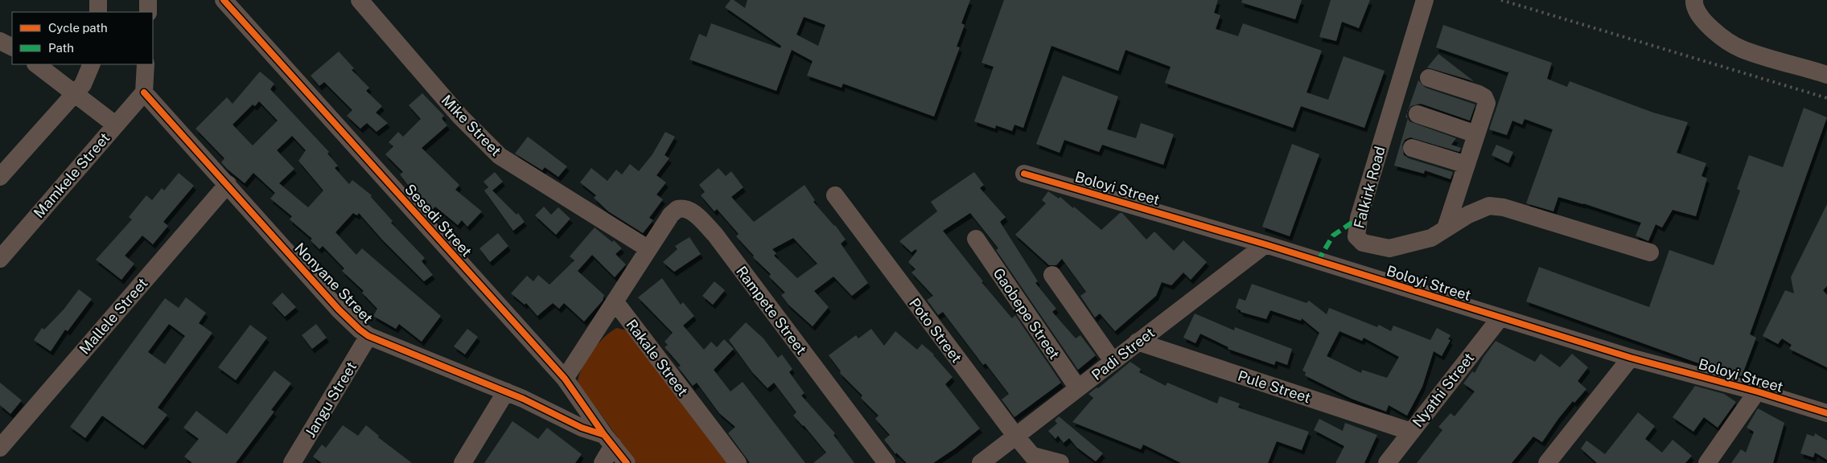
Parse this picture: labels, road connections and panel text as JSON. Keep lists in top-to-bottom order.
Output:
{
  "streets": {
    "street": [
      "Mike Street",
      "Mamkele Street",
      "Falkirk Road",
      "Boloyi Street",
      "Sesedi Street",
      "Nonyane Street",
      "Rampete Street",
      "Gaobepe Street",
      "Mallele Street",
      "Poto Street",
      "Padi Street",
      "Rakale Street",
      "Pule Street",
      "Nyathi Street",
      "Jangu Street"
    ]
  },
  "crossings": [
    ["Mike Street", "Rampete Street"],
    ["Mamkele Street", "Nonyane Street"],
    ["Boloyi Street", "Padi Street"],
    ["Boloyi Street", "Nyathi Street"],
    ["Sesedi Street", "Nonyane Street"],
    ["Nonyane Street", "Mallele Street"],
    ["Nonyane Street", "Jangu Street"],
    ["Gaobepe Street", "Padi Street"],
    ["Poto Street", "Padi Street"],
    ["Padi Street", "Pule Street"],
    ["Pule Street", "Nyathi Street"]
  ],
  "legend": ["Cycle path", "Path"]
}
